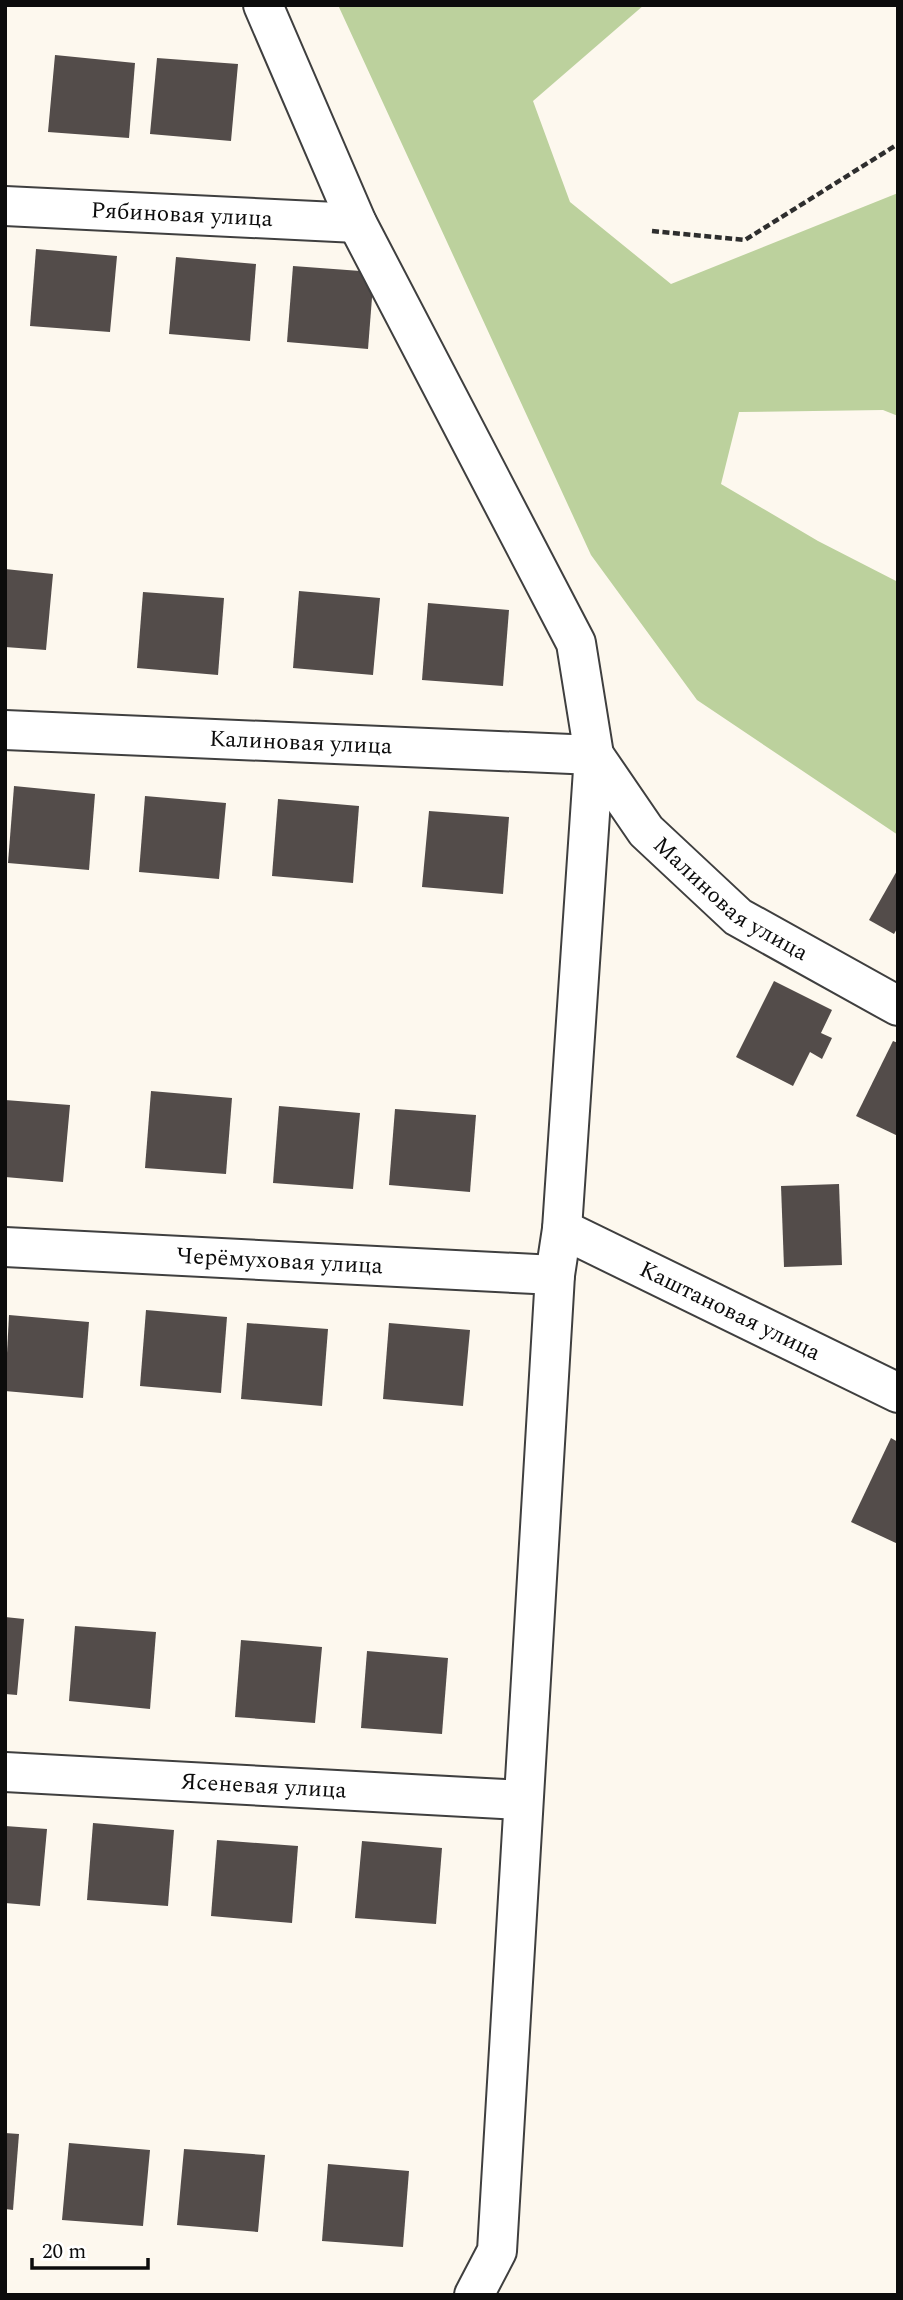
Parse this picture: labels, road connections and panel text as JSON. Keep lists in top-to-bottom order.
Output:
{
  "streets": {
    "street": [
      "Рябиновая улица",
      "Калиновая улица",
      "Малиновая улица",
      "Черёмуховая улица",
      "Каштановая улица",
      "Ясеневая улица"
    ]
  },
  "crossings": [
    ["Калиновая улица", "Малиновая улица"]
  ],
  "scale_bar": "20 m"
}
